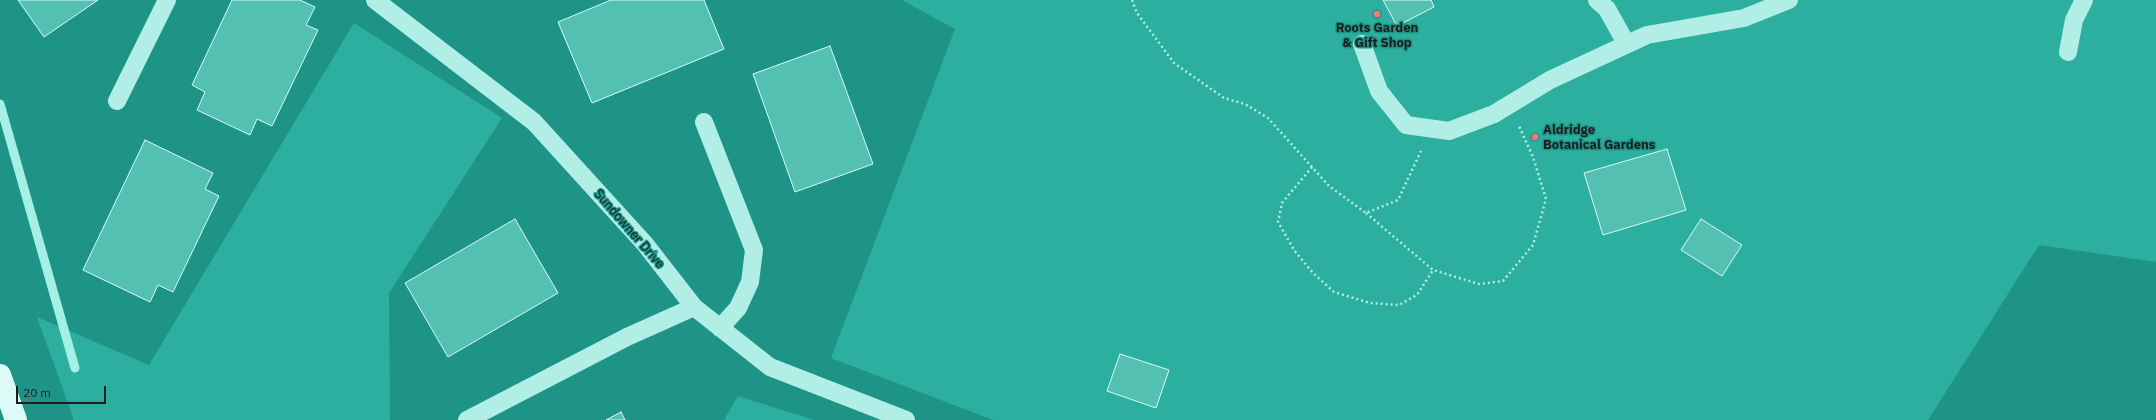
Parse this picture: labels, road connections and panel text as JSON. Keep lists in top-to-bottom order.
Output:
{
  "streets": {
    "lane": ["Sundowner Drive"]
  },
  "places": ["Roots Garden & Gift Shop", "Aldridge Botanical Gardens"],
  "scale_bar": "20 m"
}
